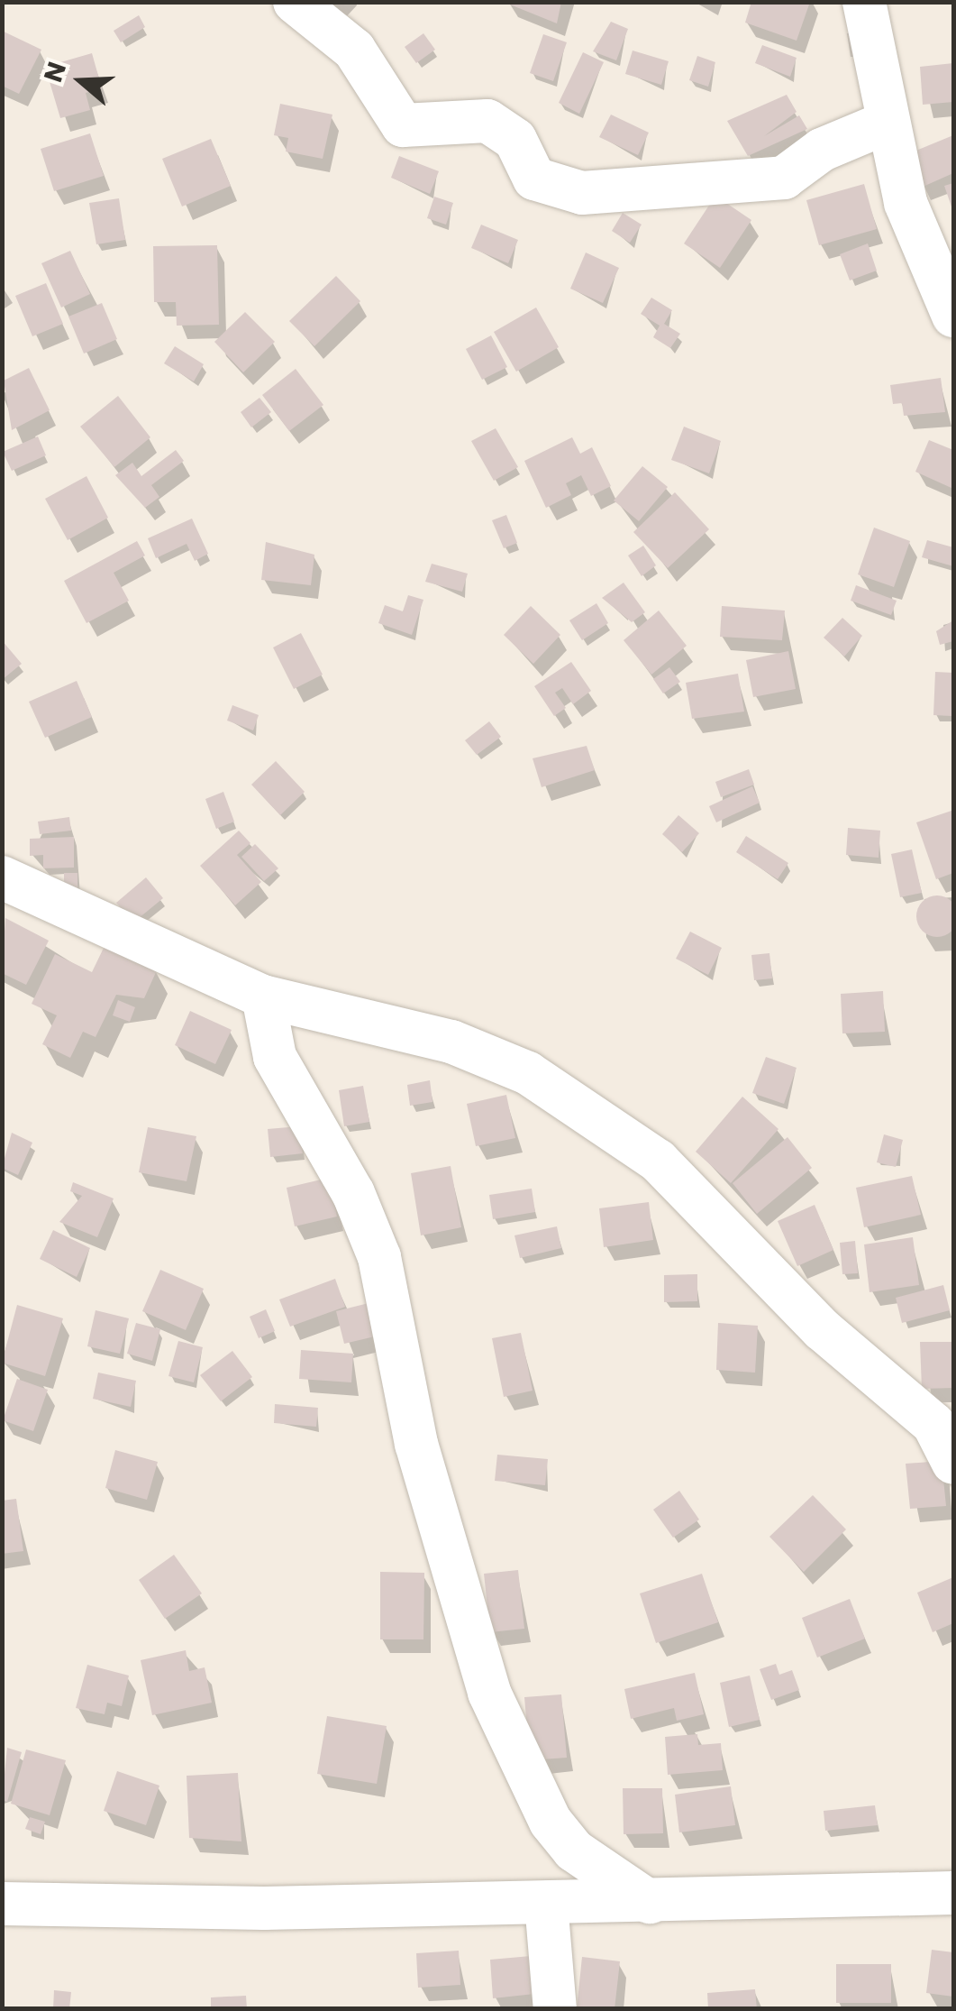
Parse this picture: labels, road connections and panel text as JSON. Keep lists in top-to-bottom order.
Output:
{
  "north": "left"
}
